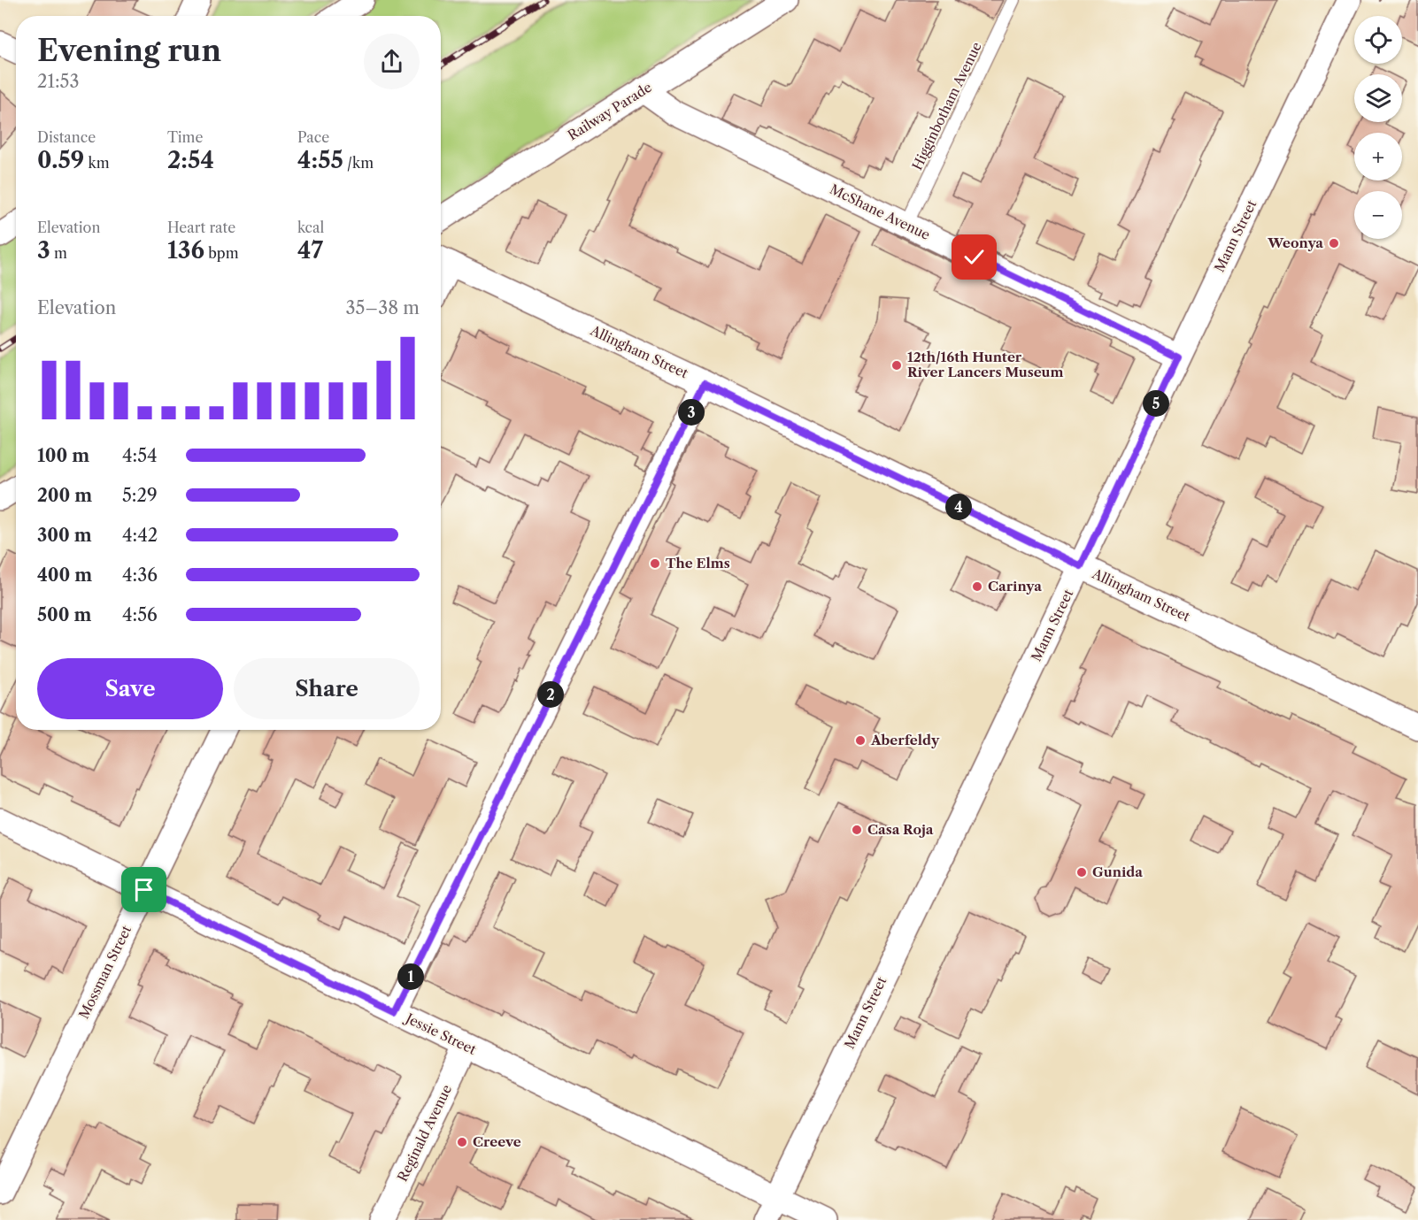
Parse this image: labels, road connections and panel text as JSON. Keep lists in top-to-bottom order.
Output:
{
  "streets": {
    "street": [
      "Railway Parade",
      "McShane Avenue",
      "Mann Street",
      "Allingham Street",
      "Mossman Street",
      "Jessie Street",
      "Reginald Avenue"
    ],
    "lane": ["Higginbotham Avenue"]
  },
  "crossings": [
    ["Higginbotham Avenue", "McShane Avenue"],
    ["Railway Parade", "McShane Avenue"],
    ["McShane Avenue", "Mann Street"],
    ["Mann Street", "Allingham Street"],
    ["Mann Street", "Jessie Street"],
    ["Mossman Street", "Jessie Street"],
    ["Jessie Street", "Reginald Avenue"]
  ],
  "places": [
    "Weonya",
    "12th/16th Hunter River Lancers Museum",
    "The Elms",
    "Carinya",
    "Aberfeldy",
    "Casa Roja",
    "Gunida",
    "Creeve"
  ],
  "page": {
    "map_buttons": ["+", "−"],
    "heading": ["Evening run", "21:53"],
    "stats": [
      ["Distance", "0.59 km"],
      ["Time", "2:54"],
      ["Pace", "4:55 /km"],
      ["Elevation", "3 m"],
      ["Heart rate", "136 bpm"],
      ["kcal", "47"]
    ],
    "chart": ["Elevation", "35–38 m"],
    "pins": [
      "5",
      "3",
      "4",
      "2",
      "1"
    ],
    "list": [
      {
        "name": "100 m",
        "note": "4:54"
      },
      {
        "name": "200 m",
        "note": "5:29"
      },
      {
        "name": "300 m",
        "note": "4:42"
      },
      {
        "name": "400 m",
        "note": "4:36"
      },
      {
        "name": "500 m",
        "note": "4:56"
      }
    ],
    "buttons": ["Save", "Share"]
  }
}
